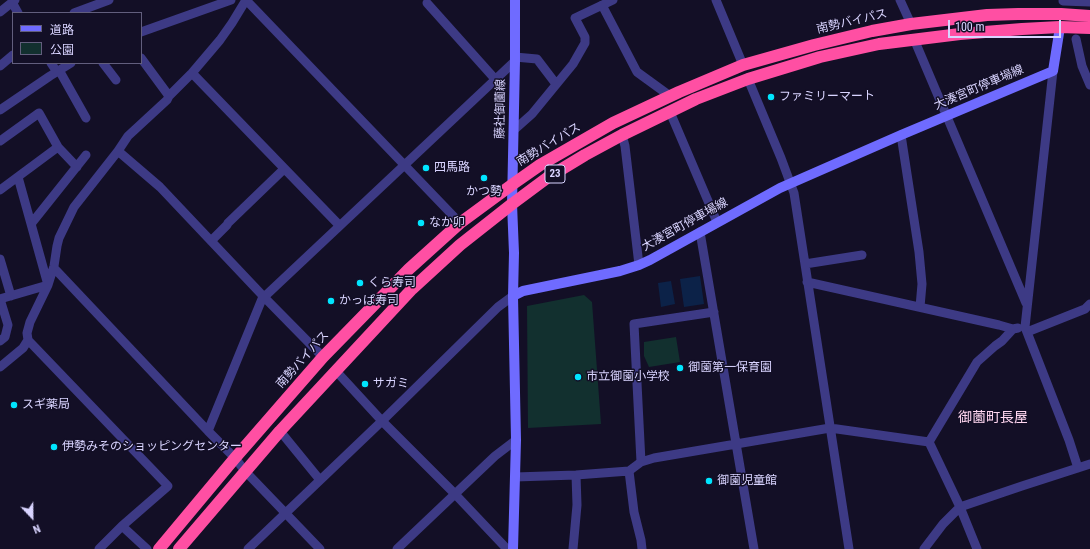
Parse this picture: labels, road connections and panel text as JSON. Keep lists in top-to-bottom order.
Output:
{
  "streets": {
    "highway": ["南勢バイパス", "23"],
    "main road": ["大湊宮町停車場線", "藤社御薗線"]
  },
  "crossings": [
    ["南勢バイパス", "藤社御薗線"],
    ["大湊宮町停車場線", "藤社御薗線"],
    ["藤社御薗線", "23"]
  ],
  "districts": ["御薗町長屋"],
  "places": [
    "ファミリーマート",
    "四馬路",
    "かつ勢",
    "なか卯",
    "くら寿司",
    "かっぱ寿司",
    "御薗第一保育園",
    "市立御薗小学校",
    "サガミ",
    "スギ薬局",
    "伊勢みそのショッピングセンター",
    "御薗児童館"
  ],
  "legend": ["道路", "公園"],
  "scale_bar": "100 m",
  "north": "bottom"
}
